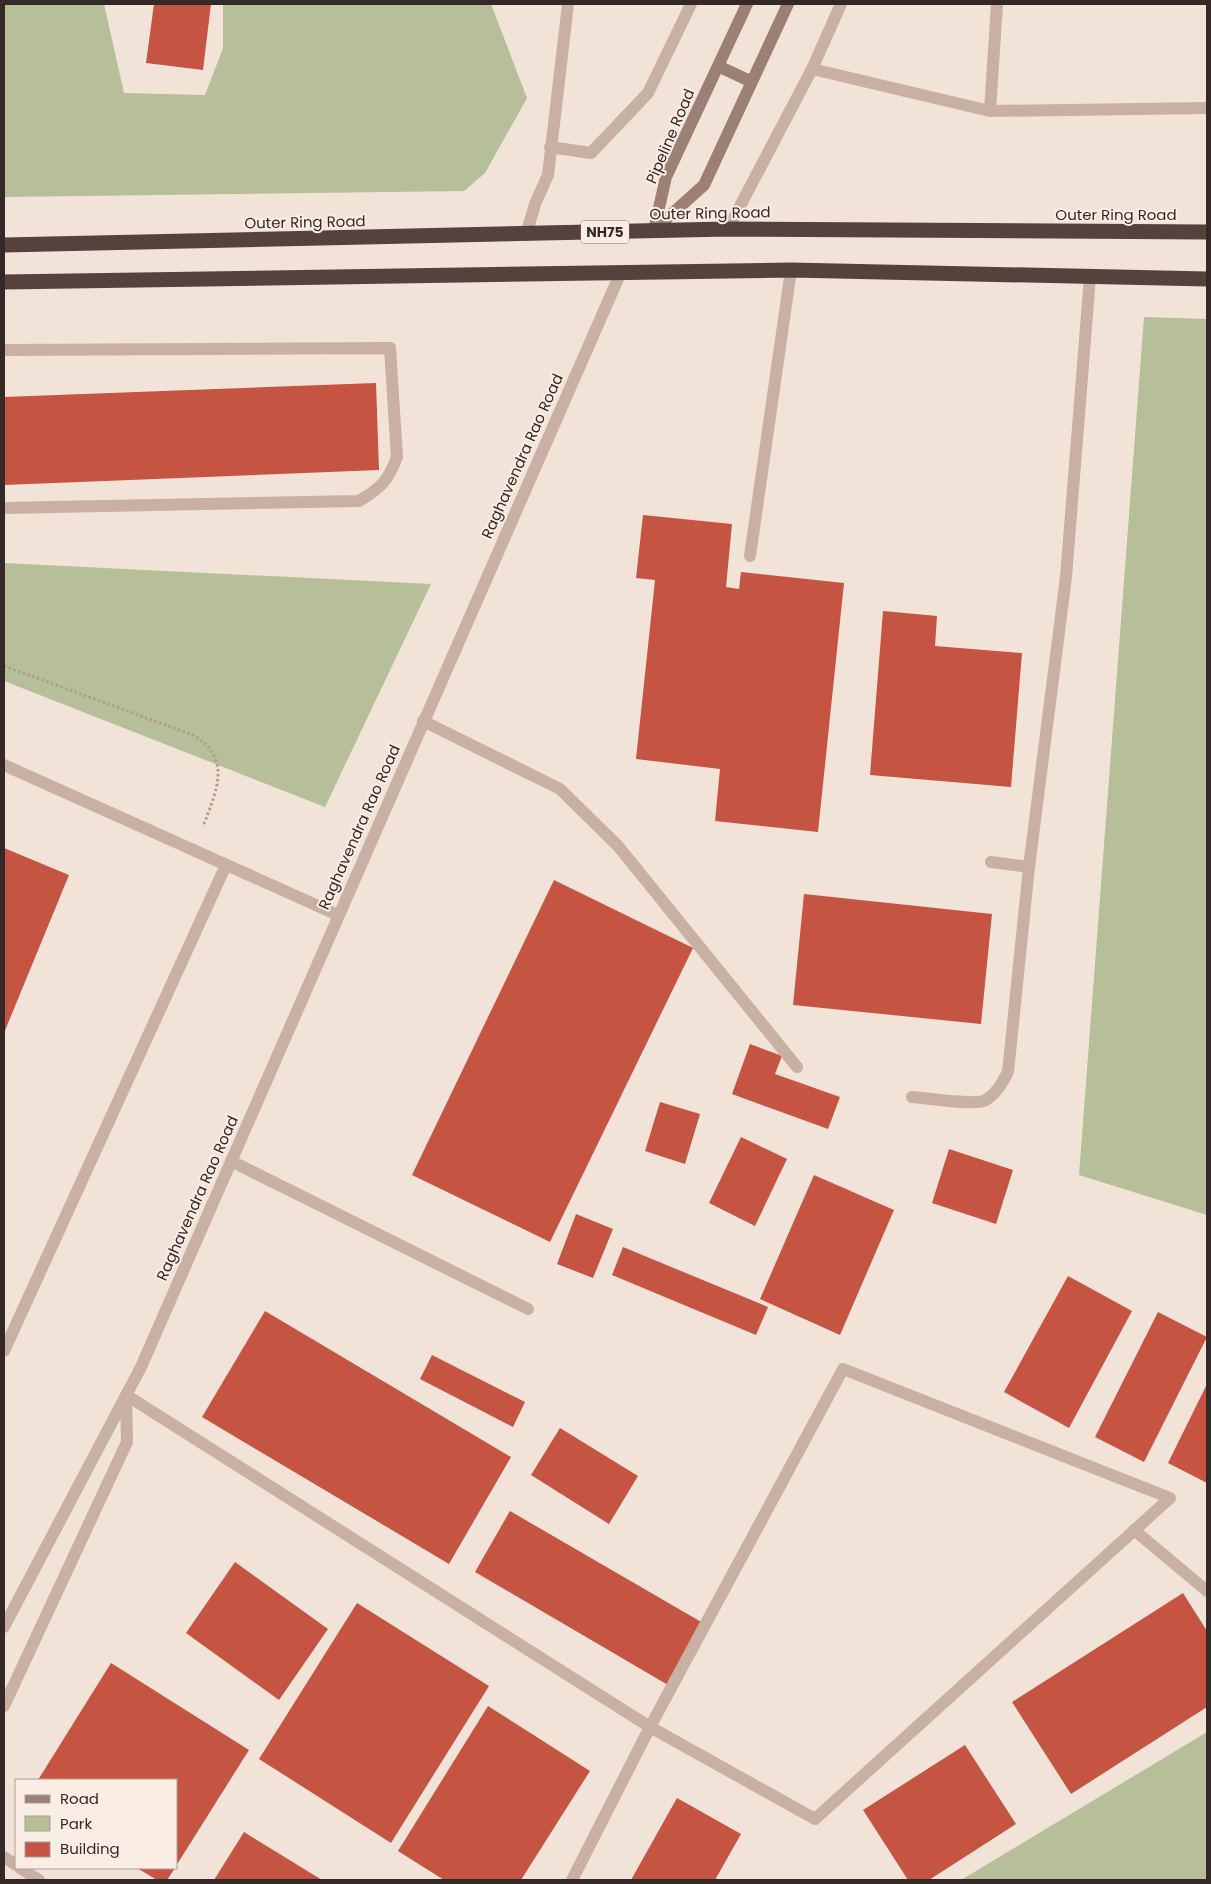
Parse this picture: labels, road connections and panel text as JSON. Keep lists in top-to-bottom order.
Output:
{
  "streets": {
    "highway": ["Outer Ring Road", "NH75"],
    "main road": ["Pipeline Road"],
    "street": ["Raghavendra Rao Road"]
  },
  "crossings": [
    ["Pipeline Road", "Outer Ring Road"]
  ],
  "legend": ["Road", "Park", "Building"]
}
